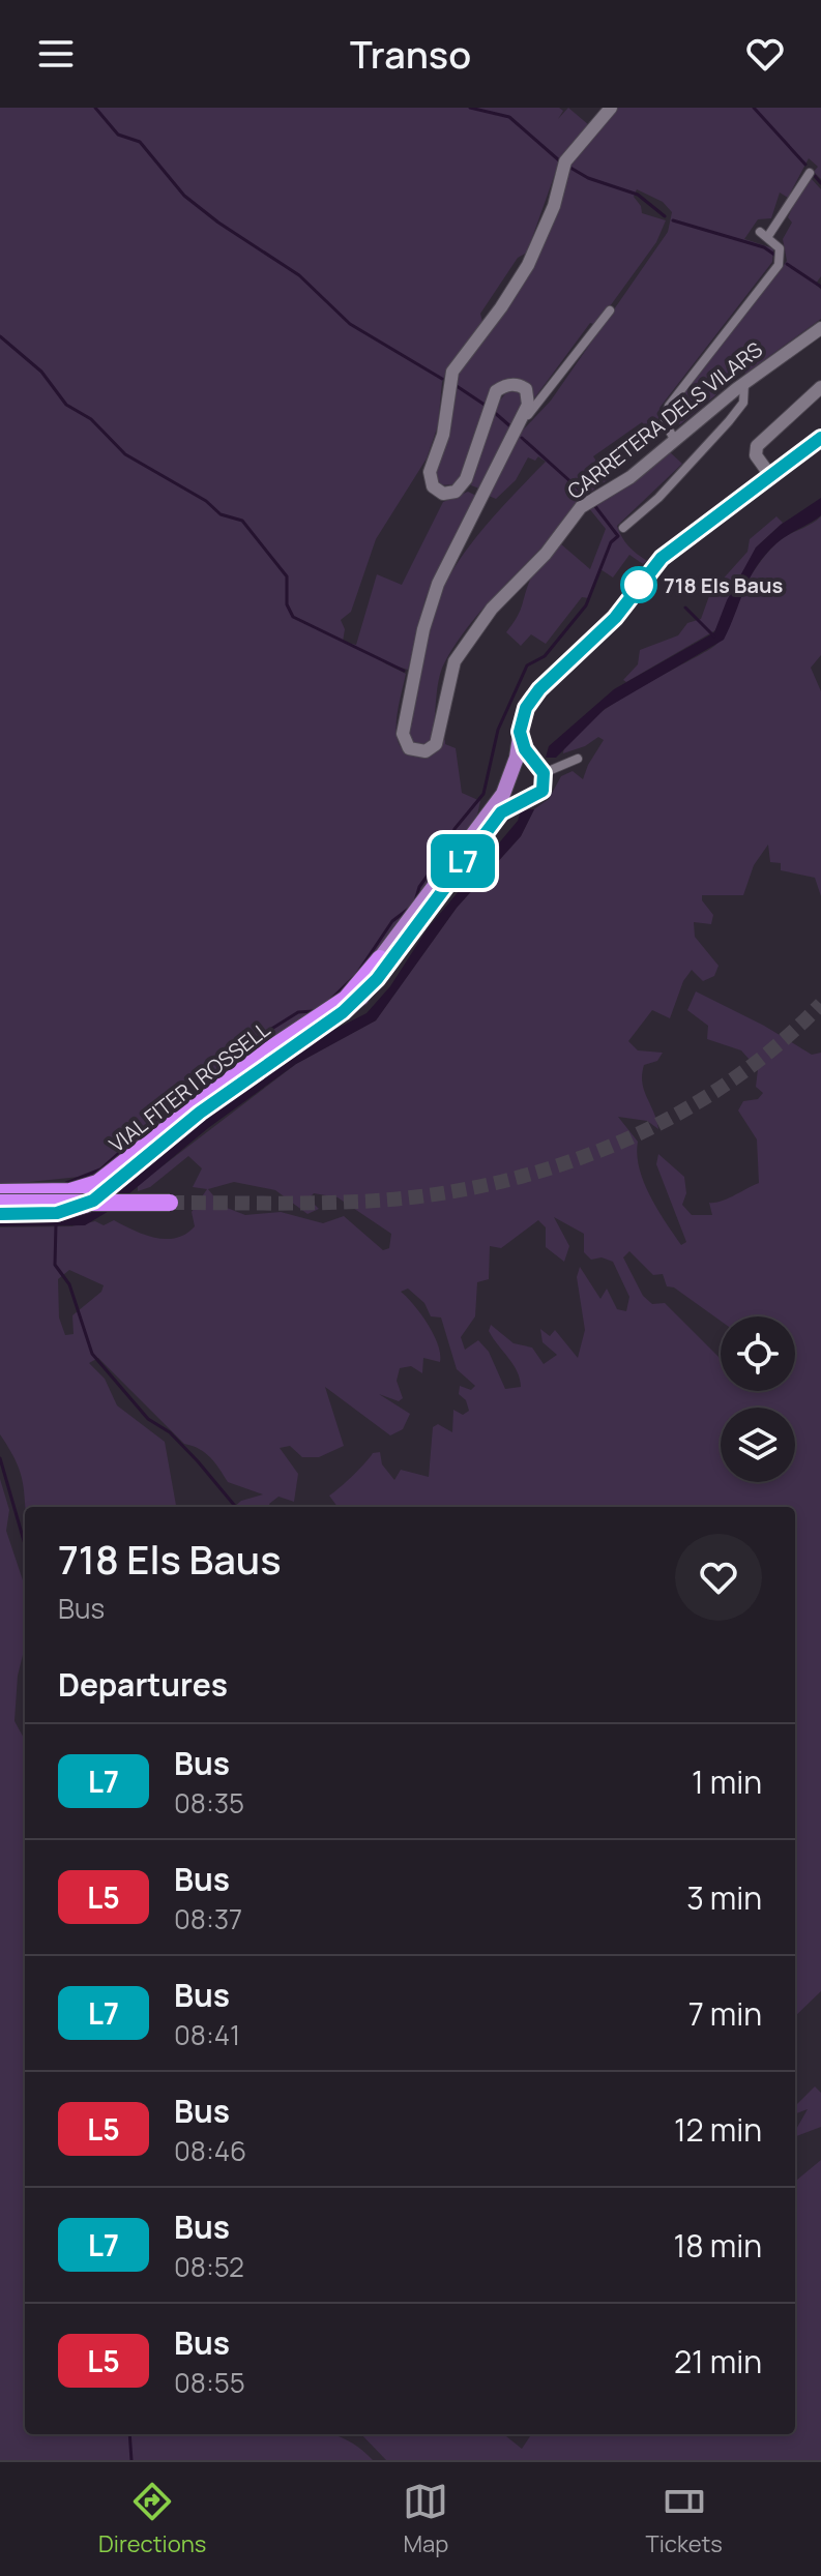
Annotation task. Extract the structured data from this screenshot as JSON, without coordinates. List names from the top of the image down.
{
  "streets": {
    "highway": ["VIAL FITER I ROSSELL"],
    "street": ["CARRETERA DELS VILARS"]
  },
  "places": ["718 Els Baus"],
  "lines": ["bus line L7"],
  "page": {
    "header": "Transo",
    "on_map": "L7",
    "heading": [
      ["718 Els Baus", "Bus"],
      "Departures"
    ],
    "list": [
      {
        "mark": "L7",
        "name": "Bus",
        "note": "08:35",
        "value": "1 min"
      },
      {
        "mark": "L5",
        "name": "Bus",
        "note": "08:37",
        "value": "3 min"
      },
      {
        "mark": "L7",
        "name": "Bus",
        "note": "08:41",
        "value": "7 min"
      },
      {
        "mark": "L5",
        "name": "Bus",
        "note": "08:46",
        "value": "12 min"
      },
      {
        "mark": "L7",
        "name": "Bus",
        "note": "08:52",
        "value": "18 min"
      },
      {
        "mark": "L5",
        "name": "Bus",
        "note": "08:55",
        "value": "21 min"
      }
    ],
    "tabs": ["Directions", "Map", "Tickets"]
  }
}
